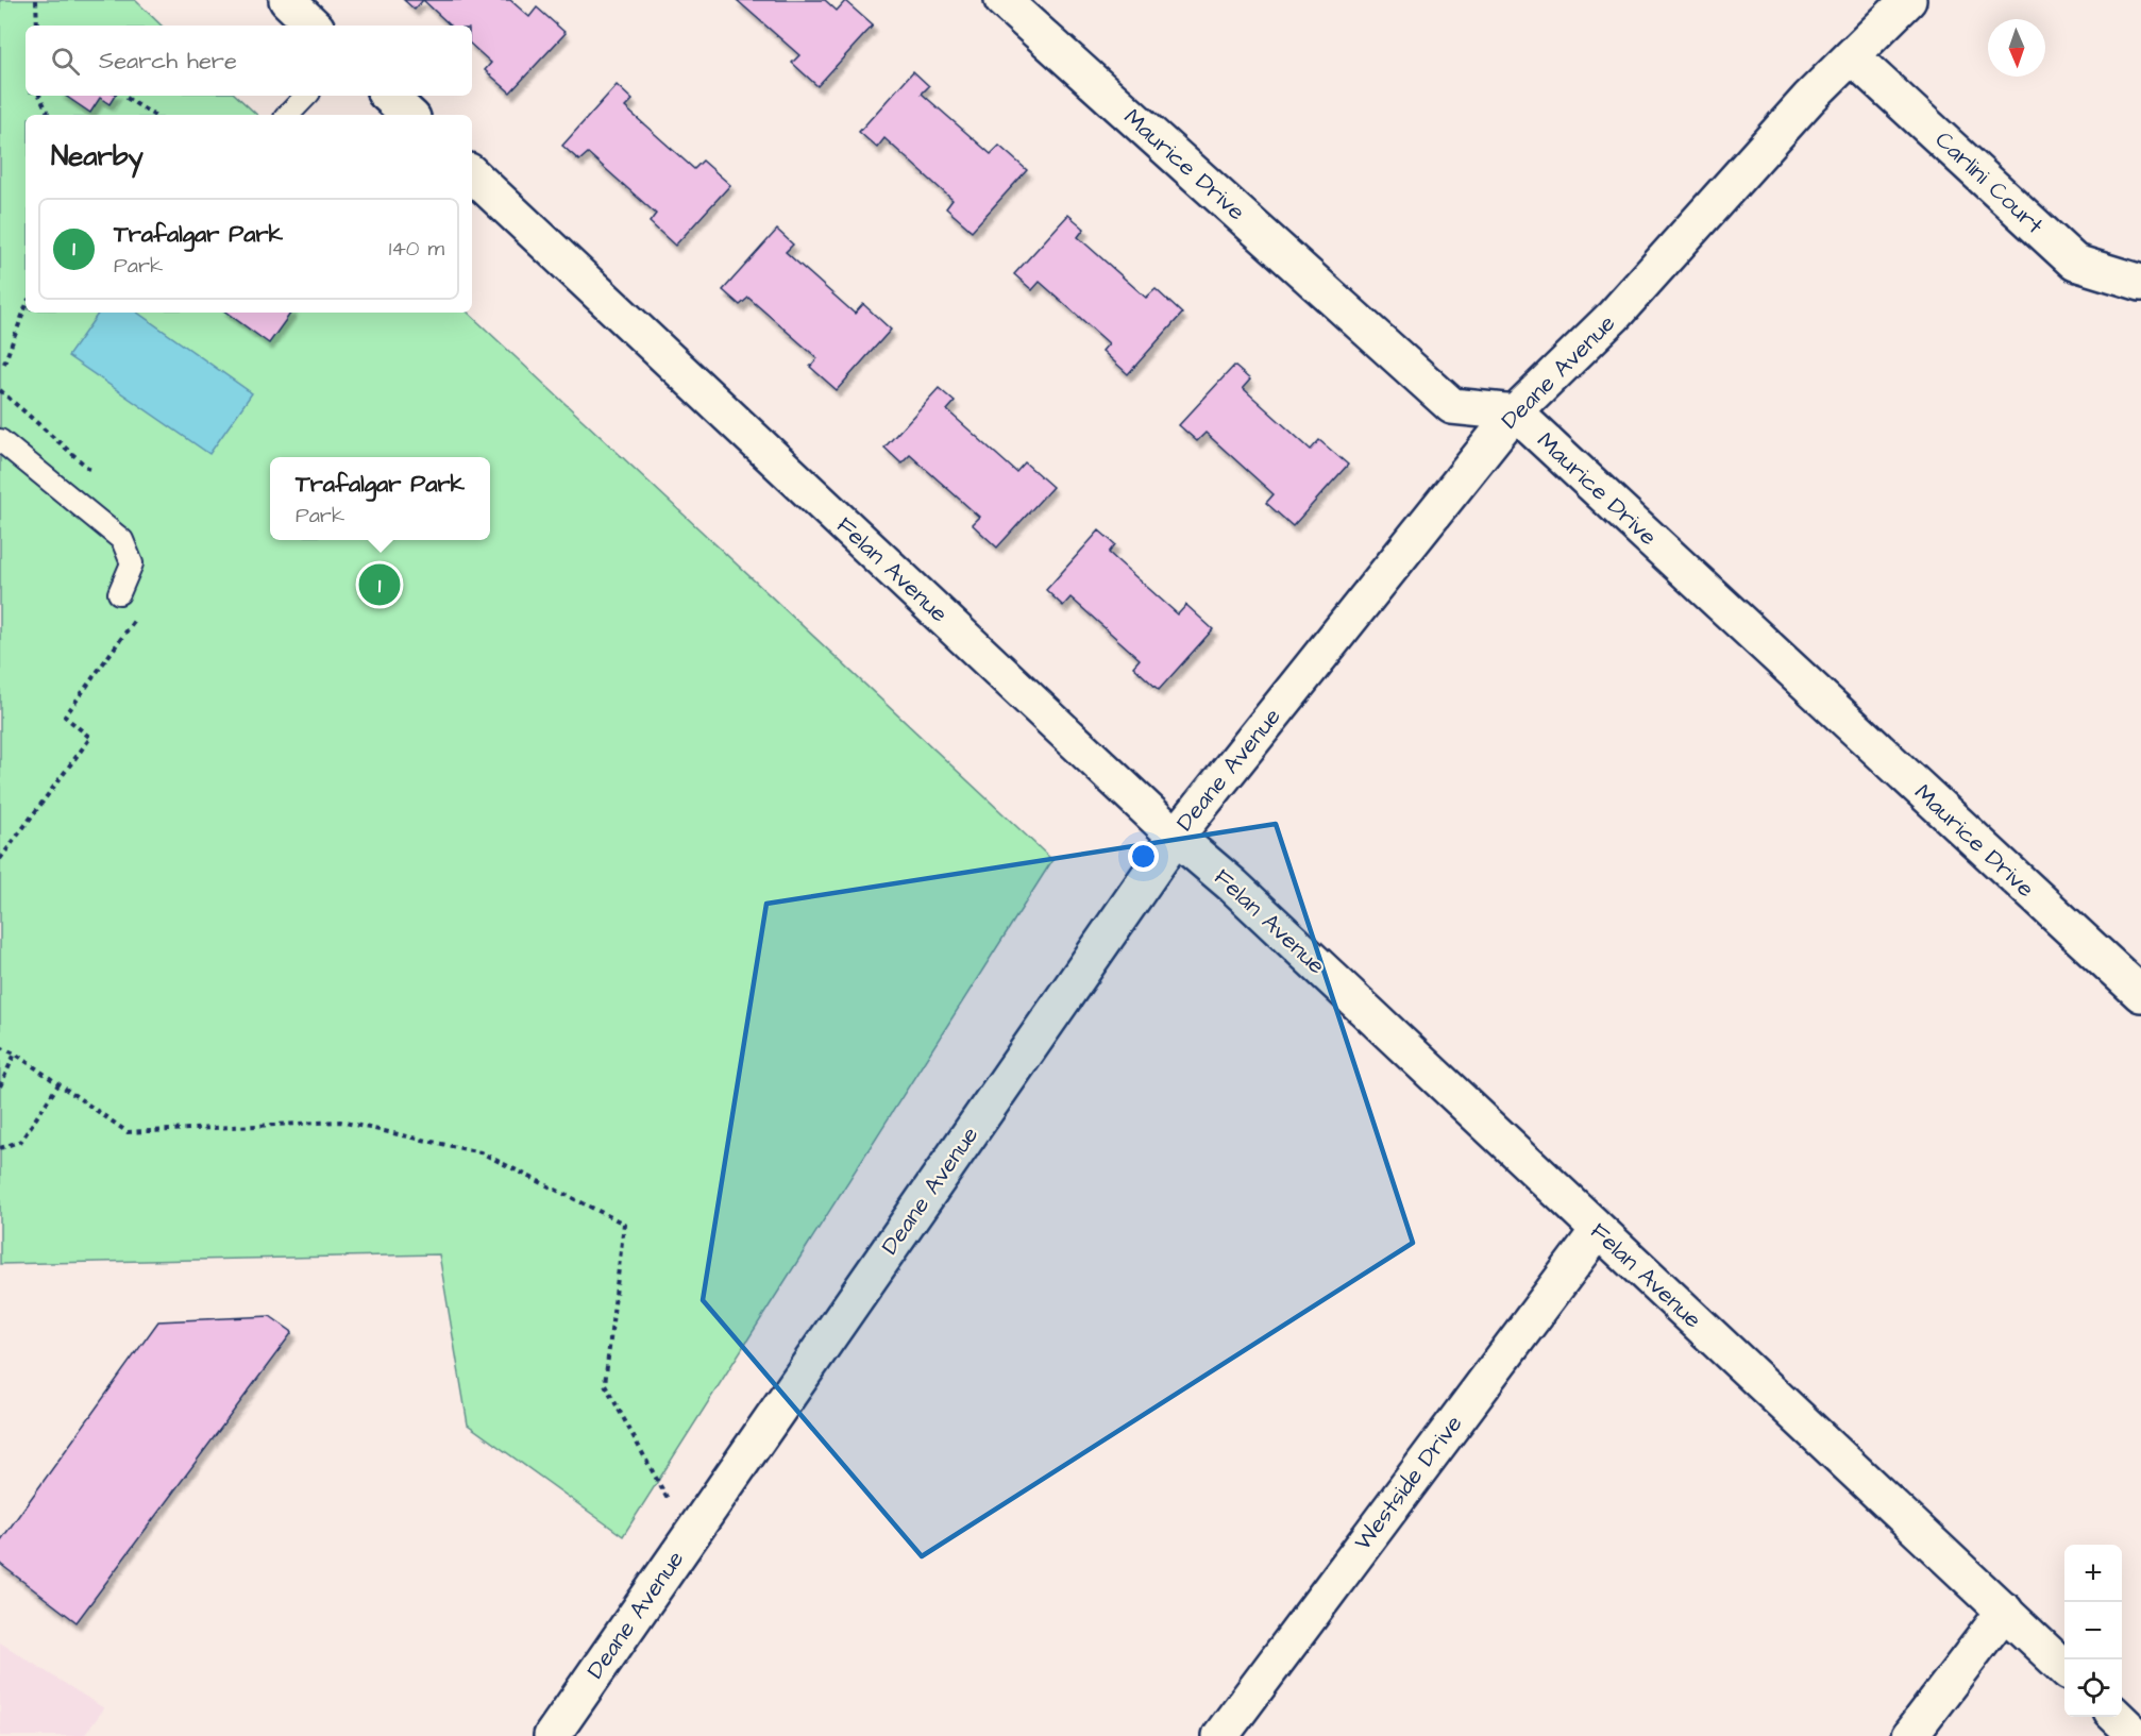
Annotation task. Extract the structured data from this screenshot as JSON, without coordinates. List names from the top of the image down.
{
  "streets": {
    "street": [
      "Maurice Drive",
      "Carlini Court",
      "Deane Avenue",
      "Felan Avenue",
      "Westside Drive"
    ]
  },
  "crossings": [
    ["Maurice Drive", "Deane Avenue"],
    ["Carlini Court", "Deane Avenue"],
    ["Deane Avenue", "Felan Avenue"],
    ["Felan Avenue", "Westside Drive"]
  ],
  "north": "bottom",
  "page": {
    "search": "Search here",
    "heading": "Nearby",
    "list": [
      {
        "mark": "1",
        "name": "Trafalgar Park",
        "note": "Park",
        "value": "140 m"
      }
    ],
    "popup": ["Trafalgar Park", "Park"],
    "pins": "1",
    "map_buttons": ["+", "−"]
  }
}
